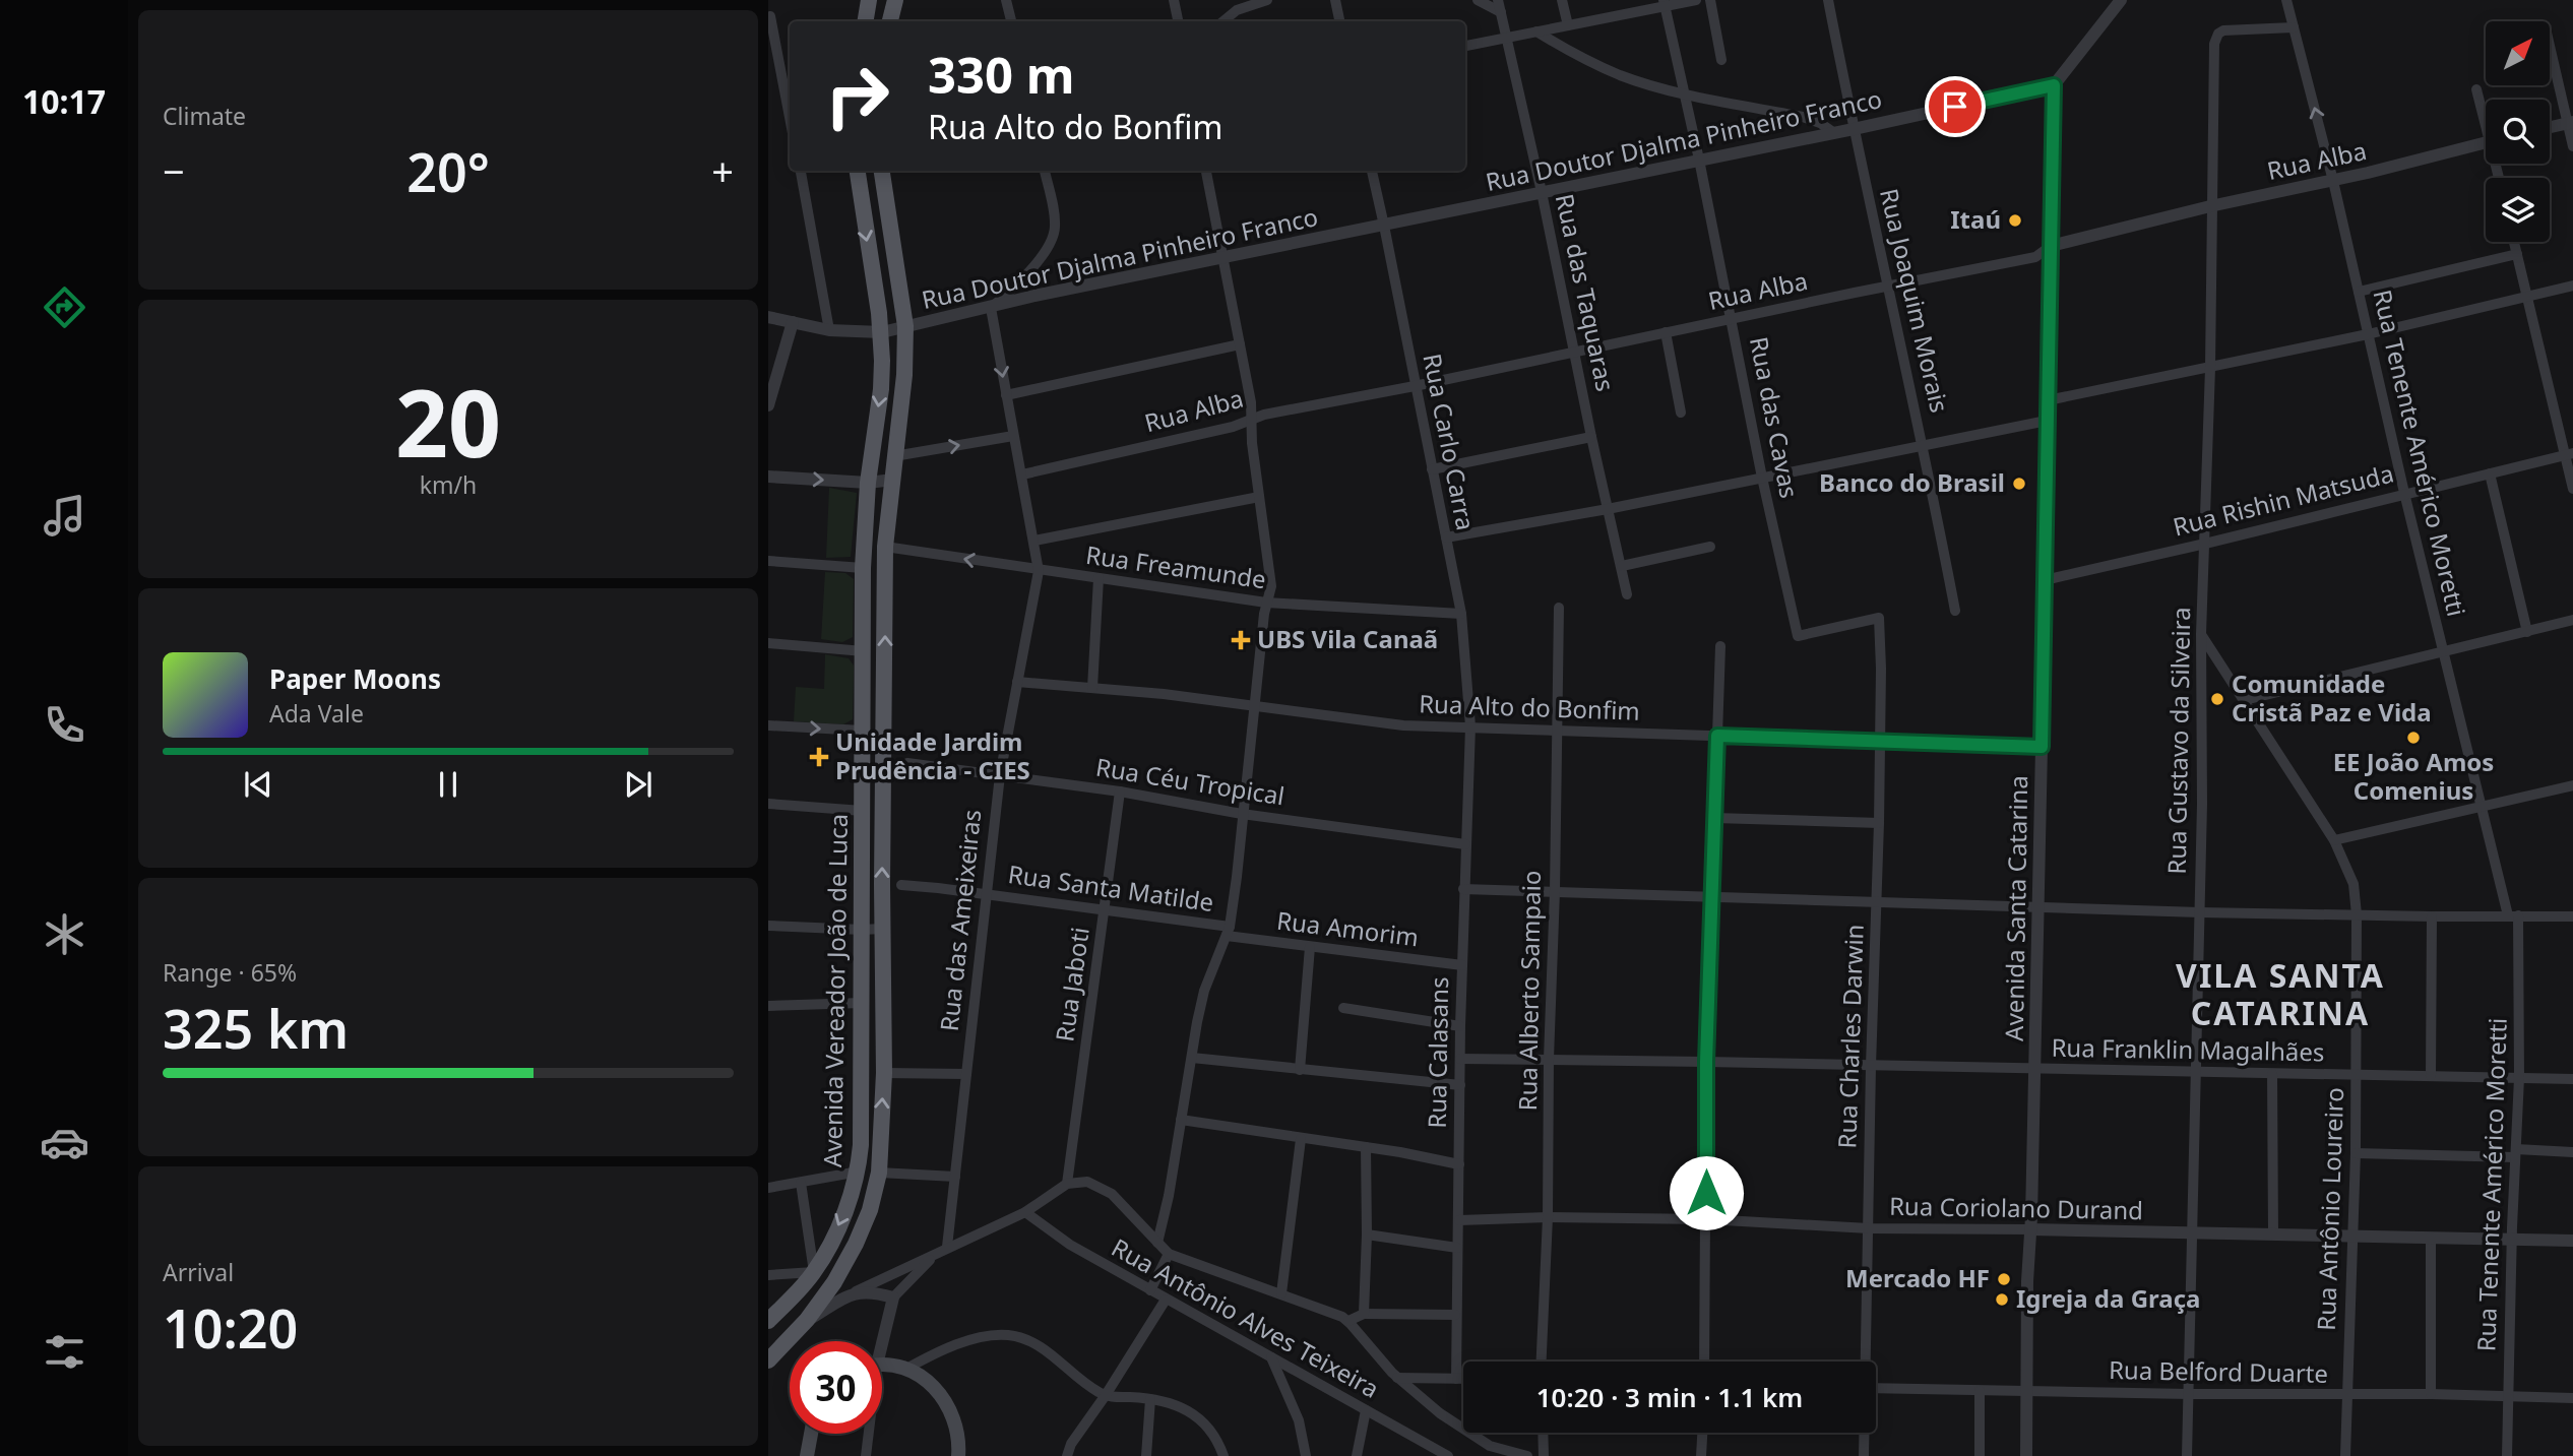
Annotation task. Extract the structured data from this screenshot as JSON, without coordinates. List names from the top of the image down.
{
  "streets": {
    "main road": ["Avenida Vereador João de Luca"],
    "street": [
      "Rua Doutor Djalma Pinheiro Franco",
      "Rua Alba",
      "Rua das Taquaras",
      "Rua Joaquim Morais",
      "Rua das Cavas",
      "Rua Carlo Carra",
      "Rua Tenente Américo Moretti",
      "Rua Rishin Matsuda",
      "Rua Freamunde",
      "Rua Alto do Bonfim",
      "Rua Gustavo da Silveira",
      "Rua Céu Tropical",
      "Rua Santa Matilde",
      "Avenida Santa Catarina",
      "Rua das Ameixeiras",
      "Rua Amorim",
      "Rua Jaboti",
      "Rua Alberto Sampaio",
      "Rua Charles Darwin",
      "Rua Franklin Magalhães",
      "Rua Calasans",
      "Rua Coriolano Durand",
      "Rua Antônio Loureiro",
      "Rua Antônio Alves Teixeira",
      "Rua Belford Duarte"
    ]
  },
  "crossings": [
    ["Rua Doutor Djalma Pinheiro Franco", "Rua das Taquaras"],
    ["Rua Doutor Djalma Pinheiro Franco", "Rua Joaquim Morais"],
    ["Rua Doutor Djalma Pinheiro Franco", "Rua das Cavas"],
    ["Rua Doutor Djalma Pinheiro Franco", "Rua Carlo Carra"],
    ["Rua Doutor Djalma Pinheiro Franco", "Avenida Santa Catarina"],
    ["Rua Doutor Djalma Pinheiro Franco", "Rua das Ameixeiras"],
    ["Rua Doutor Djalma Pinheiro Franco", "Avenida Vereador João de Luca"],
    ["Rua Alba", "Rua das Taquaras"],
    ["Rua Alba", "Rua Joaquim Morais"],
    ["Rua Alba", "Rua das Cavas"],
    ["Rua Alba", "Rua Carlo Carra"],
    ["Rua Alba", "Rua Tenente Américo Moretti"],
    ["Rua Alba", "Rua Gustavo da Silveira"],
    ["Rua Alba", "Avenida Santa Catarina"],
    ["Rua Alba", "Rua das Ameixeiras"],
    ["Rua das Cavas", "Rua Charles Darwin"],
    ["Rua Carlo Carra", "Rua Freamunde"],
    ["Rua Carlo Carra", "Rua Alto do Bonfim"],
    ["Rua Carlo Carra", "Rua Calasans"],
    ["Rua Tenente Américo Moretti", "Rua Rishin Matsuda"],
    ["Rua Tenente Américo Moretti", "Rua Gustavo da Silveira"],
    ["Rua Tenente Américo Moretti", "Rua Franklin Magalhães"],
    ["Rua Tenente Américo Moretti", "Rua Coriolano Durand"],
    ["Rua Tenente Américo Moretti", "Rua Belford Duarte"],
    ["Rua Rishin Matsuda", "Rua Gustavo da Silveira"],
    ["Rua Rishin Matsuda", "Avenida Santa Catarina"],
    ["Rua Freamunde", "Rua das Ameixeiras"],
    ["Rua Freamunde", "Avenida Vereador João de Luca"],
    ["Rua Alto do Bonfim", "Avenida Santa Catarina"],
    ["Rua Alto do Bonfim", "Rua das Ameixeiras"],
    ["Rua Alto do Bonfim", "Rua Alberto Sampaio"],
    ["Rua Alto do Bonfim", "Rua Charles Darwin"],
    ["Rua Alto do Bonfim", "Rua Calasans"],
    ["Rua Gustavo da Silveira", "Rua Franklin Magalhães"],
    ["Rua Gustavo da Silveira", "Rua Coriolano Durand"],
    ["Rua Gustavo da Silveira", "Rua Antônio Loureiro"],
    ["Rua Gustavo da Silveira", "Rua Belford Duarte"],
    ["Rua Céu Tropical", "Rua das Ameixeiras"],
    ["Rua Céu Tropical", "Rua Jaboti"],
    ["Rua Céu Tropical", "Rua Calasans"],
    ["Rua Santa Matilde", "Rua das Ameixeiras"],
    ["Rua Santa Matilde", "Rua Amorim"],
    ["Rua Santa Matilde", "Rua Jaboti"],
    ["Avenida Santa Catarina", "Rua Franklin Magalhães"],
    ["Avenida Santa Catarina", "Rua Coriolano Durand"],
    ["Avenida Santa Catarina", "Rua Belford Duarte"],
    ["Rua Amorim", "Rua Calasans"],
    ["Rua Alberto Sampaio", "Rua Franklin Magalhães"],
    ["Rua Alberto Sampaio", "Rua Coriolano Durand"],
    ["Rua Charles Darwin", "Rua Franklin Magalhães"],
    ["Rua Charles Darwin", "Rua Coriolano Durand"],
    ["Rua Franklin Magalhães", "Rua Calasans"],
    ["Rua Franklin Magalhães", "Rua Antônio Loureiro"],
    ["Rua Calasans", "Rua Coriolano Durand"],
    ["Rua Coriolano Durand", "Rua Antônio Loureiro"],
    ["Rua Antônio Loureiro", "Rua Belford Duarte"]
  ],
  "districts": ["VILA SANTA CATARINA"],
  "places": {
    "other": [
      "Itaú",
      "Banco do Brasil",
      "Comunidade Cristã Paz e Vida",
      "EE João Amos Comenius",
      "Mercado HF",
      "Igreja da Graça"
    ],
    "health": ["UBS Vila Canaã", "Unidade Jardim Prudência - CIES"]
  },
  "north": "top right",
  "page": {
    "tabs": "10:17",
    "tile": [
      "Climate",
      ["20", "km/h"],
      ["Range · 65%", "325 km"],
      ["Arrival", "10:20"]
    ],
    "turn": ["330 m", "Rua Alto do Bonfim"],
    "heat": ["−", "20°", "+"],
    "song": ["Paper Moons", "Ada Vale"],
    "limit": "30",
    "trip": "10:20 · 3 min · 1.1 km"
  }
}
